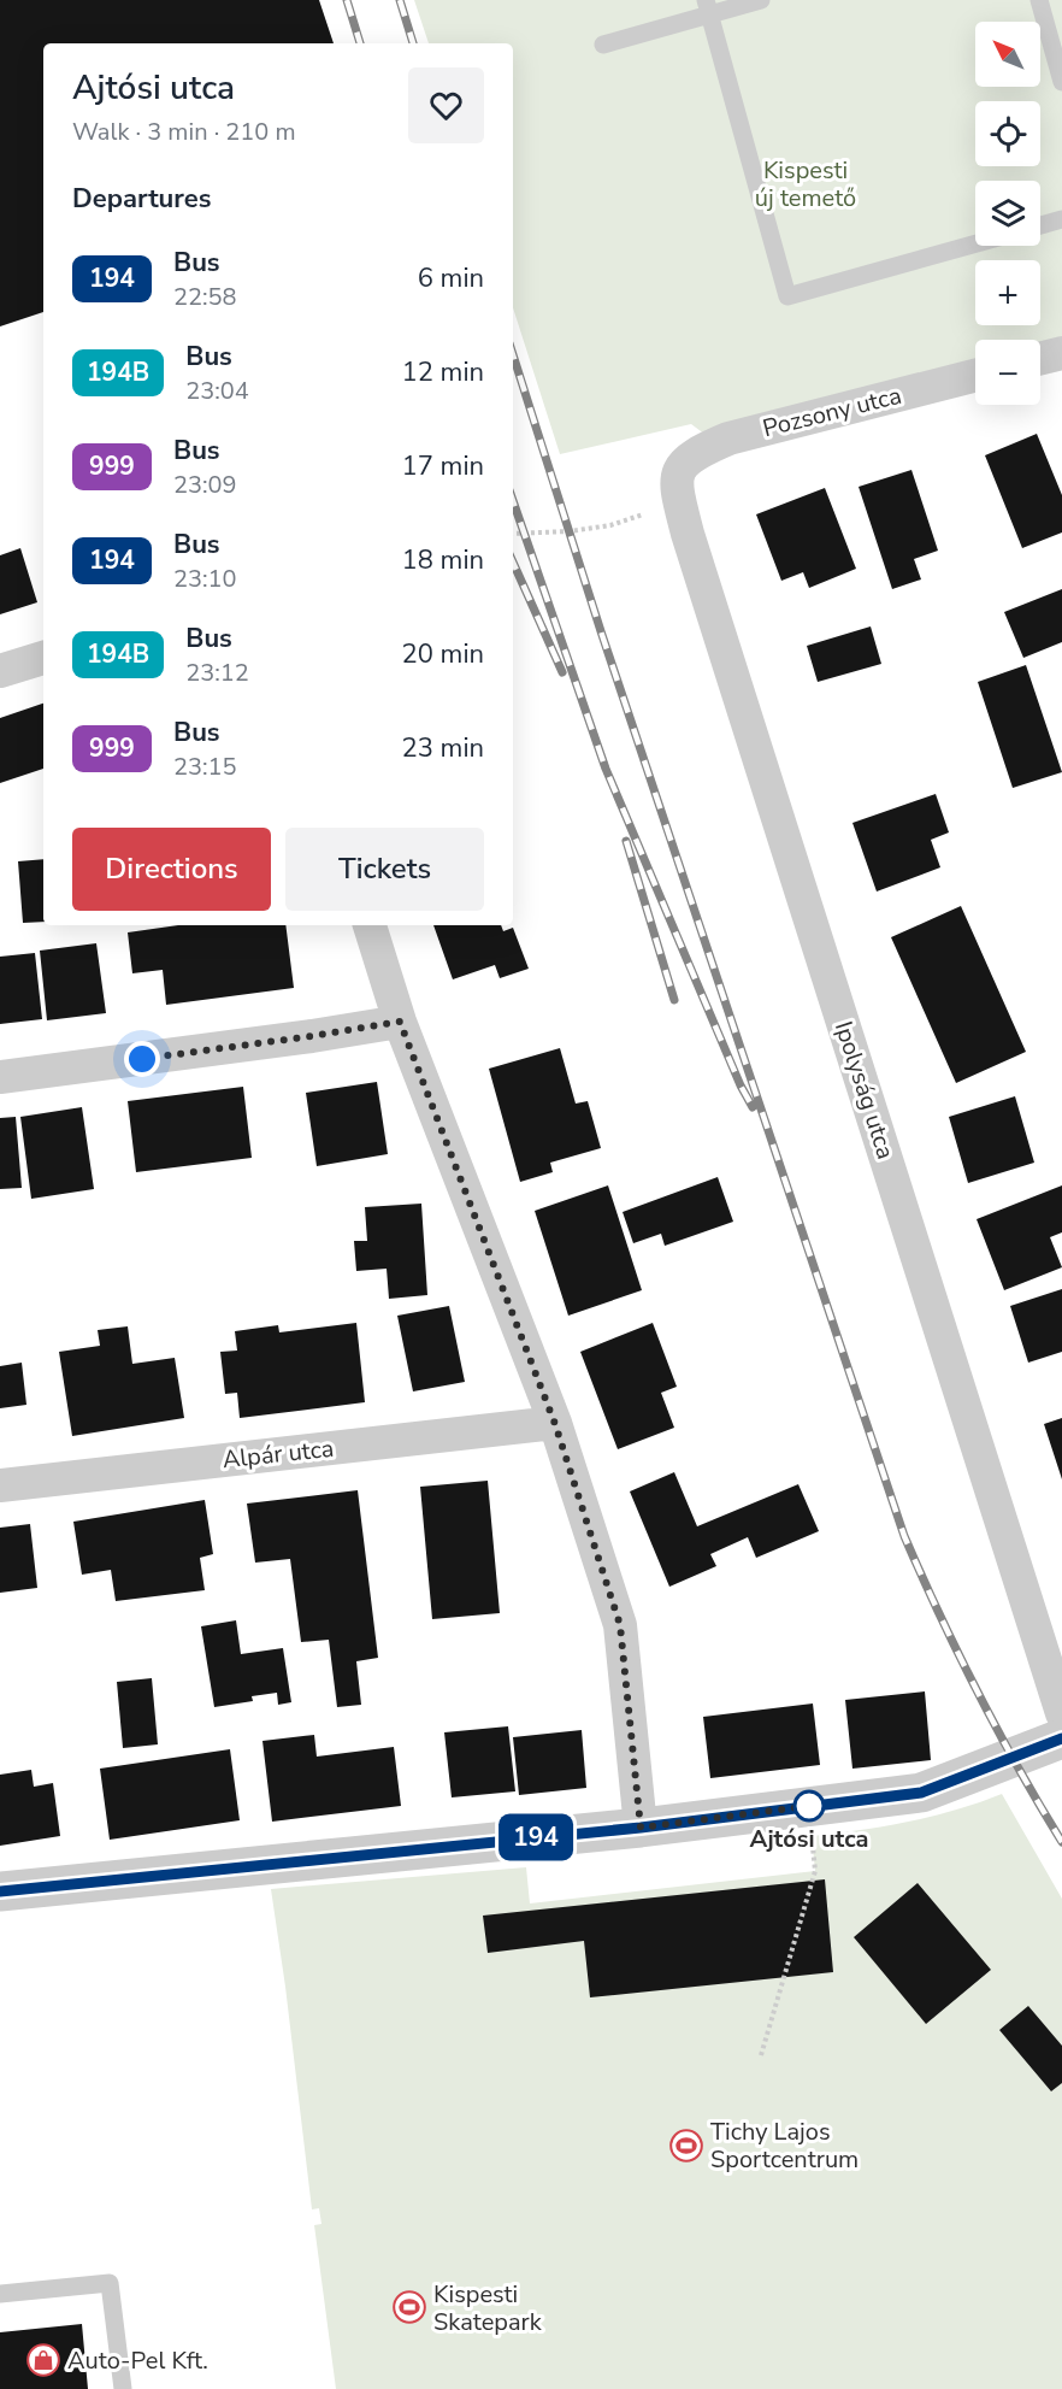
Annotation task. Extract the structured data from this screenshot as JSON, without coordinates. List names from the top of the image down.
{
  "streets": {
    "street": ["Pozsony utca", "Ipolyság utca", "Alpár utca"]
  },
  "crossings": [
    ["Pozsony utca", "Ipolyság utca"]
  ],
  "parks": ["Kispesti új temető"],
  "places": {
    "other": ["Ajtósi utca"],
    "sports": ["Tichy Lajos Sportcentrum", "Kispesti Skatepark"],
    "shop": ["Auto-Pel Kft."]
  },
  "lines": ["bus line 194"],
  "north": "top left",
  "page": {
    "on_map": "194",
    "map_buttons": ["+", "−"],
    "heading": [
      ["Ajtósi utca", "Walk · 3 min · 210 m"],
      "Departures"
    ],
    "list": [
      {
        "mark": "194",
        "name": "Bus",
        "note": "22:58",
        "value": "6 min"
      },
      {
        "mark": "194B",
        "name": "Bus",
        "note": "23:04",
        "value": "12 min"
      },
      {
        "mark": "999",
        "name": "Bus",
        "note": "23:09",
        "value": "17 min"
      },
      {
        "mark": "194",
        "name": "Bus",
        "note": "23:10",
        "value": "18 min"
      },
      {
        "mark": "194B",
        "name": "Bus",
        "note": "23:12",
        "value": "20 min"
      },
      {
        "mark": "999",
        "name": "Bus",
        "note": "23:15",
        "value": "23 min"
      }
    ],
    "buttons": ["Directions", "Tickets"]
  }
}
